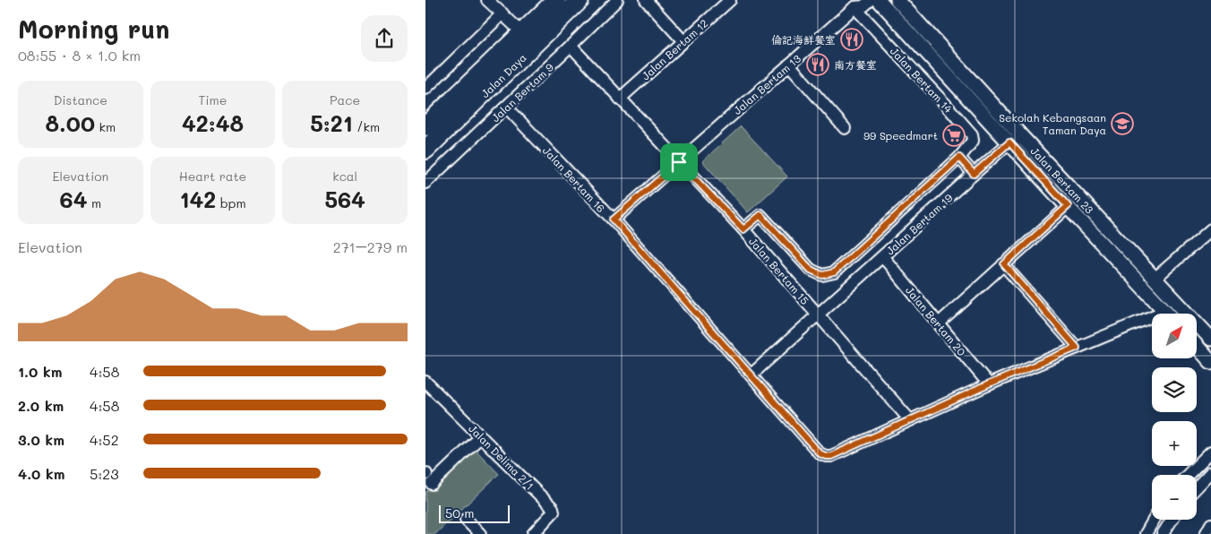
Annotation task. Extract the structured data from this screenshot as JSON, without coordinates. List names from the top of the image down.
{
  "streets": {
    "main road": ["Jalan Daya"],
    "street": [
      "Jalan Bertam 12",
      "Jalan Bertam 14",
      "Jalan Bertam 13",
      "Jalan Bertam 9",
      "Jalan Bertam 16",
      "Jalan Bertam 23",
      "Jalan Bertam 19",
      "Jalan Bertam 15",
      "Jalan Bertam 20",
      "Jalan Delima 2/1"
    ]
  },
  "crossings": [
    ["Jalan Bertam 12", "Jalan Bertam 15"],
    ["Jalan Bertam 14", "Jalan Bertam 13"],
    ["Jalan Bertam 14", "Jalan Bertam 15"],
    ["Jalan Bertam 13", "Jalan Bertam 16"],
    ["Jalan Bertam 13", "Jalan Bertam 15"],
    ["Jalan Bertam 9", "Jalan Bertam 16"],
    ["Jalan Bertam 9", "Jalan Bertam 15"],
    ["Jalan Bertam 16", "Jalan Bertam 23"],
    ["Jalan Bertam 16", "Jalan Bertam 19"],
    ["Jalan Bertam 16", "Jalan Bertam 15"],
    ["Jalan Bertam 16", "Jalan Bertam 20"],
    ["Jalan Bertam 23", "Jalan Bertam 19"],
    ["Jalan Bertam 19", "Jalan Bertam 15"],
    ["Jalan Bertam 19", "Jalan Bertam 20"]
  ],
  "places": {
    "restaurant": ["倫記海鮮餐室", "南方餐室"],
    "school or university": ["Sekolah Kebangsaan Taman Daya"],
    "supermarket": ["99 Speedmart"]
  },
  "scale_bar": "50 m",
  "north": "top right",
  "page": {
    "heading": ["Morning run", "08:55 · 8 × 1.0 km"],
    "stats": [
      ["Distance", "8.00 km"],
      ["Time", "42:48"],
      ["Pace", "5:21 /km"],
      ["Elevation", "64 m"],
      ["Heart rate", "142 bpm"],
      ["kcal", "564"]
    ],
    "chart": ["Elevation", "271–279 m"],
    "map_buttons": ["+", "−"],
    "list": [
      {
        "name": "1.0 km",
        "note": "4:58"
      },
      {
        "name": "2.0 km",
        "note": "4:58"
      },
      {
        "name": "3.0 km",
        "note": "4:52"
      },
      {
        "name": "4.0 km",
        "note": "5:23"
      }
    ],
    "scale": "50 m"
  }
}
